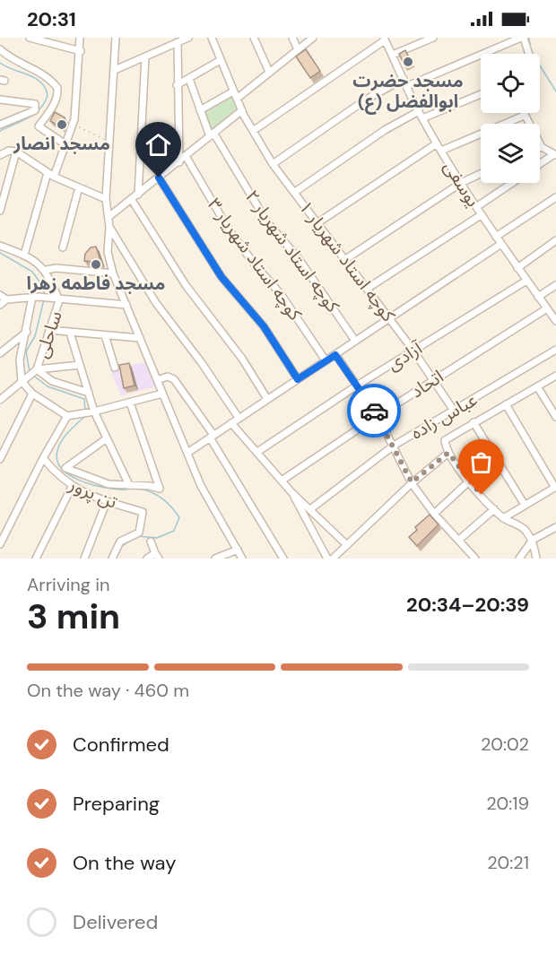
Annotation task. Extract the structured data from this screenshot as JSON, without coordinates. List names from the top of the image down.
{
  "streets": {
    "street": [
      "یوسفی",
      "کوچه استاد شهریار ۲",
      "کوچه استاد شهریار ۳",
      "کوچه استاد شهریار ۱",
      "ساحلی",
      "آزادی",
      "اتحاد",
      "عباس زاده",
      "تن پرور"
    ]
  },
  "crossings": [
    ["یوسفی", "آزادی"],
    ["یوسفی", "اتحاد"],
    ["کوچه استاد شهریار ۱", "آزادی"],
    ["کوچه استاد شهریار ۱", "اتحاد"],
    ["کوچه استاد شهریار ۱", "عباس زاده"]
  ],
  "places": ["مسجد حضرت ابوالفضل (ع)", "مسجد انصار", "مسجد فاطمه زهرا"],
  "page": {
    "status": "20:31",
    "heading": ["3 min", "Arriving in", "20:34–20:39"],
    "bar": "On the way · 460 m",
    "list": [
      ["Confirmed", "20:02"],
      ["Preparing", "20:19"],
      ["On the way", "20:21"],
      "Delivered"
    ]
  }
}
